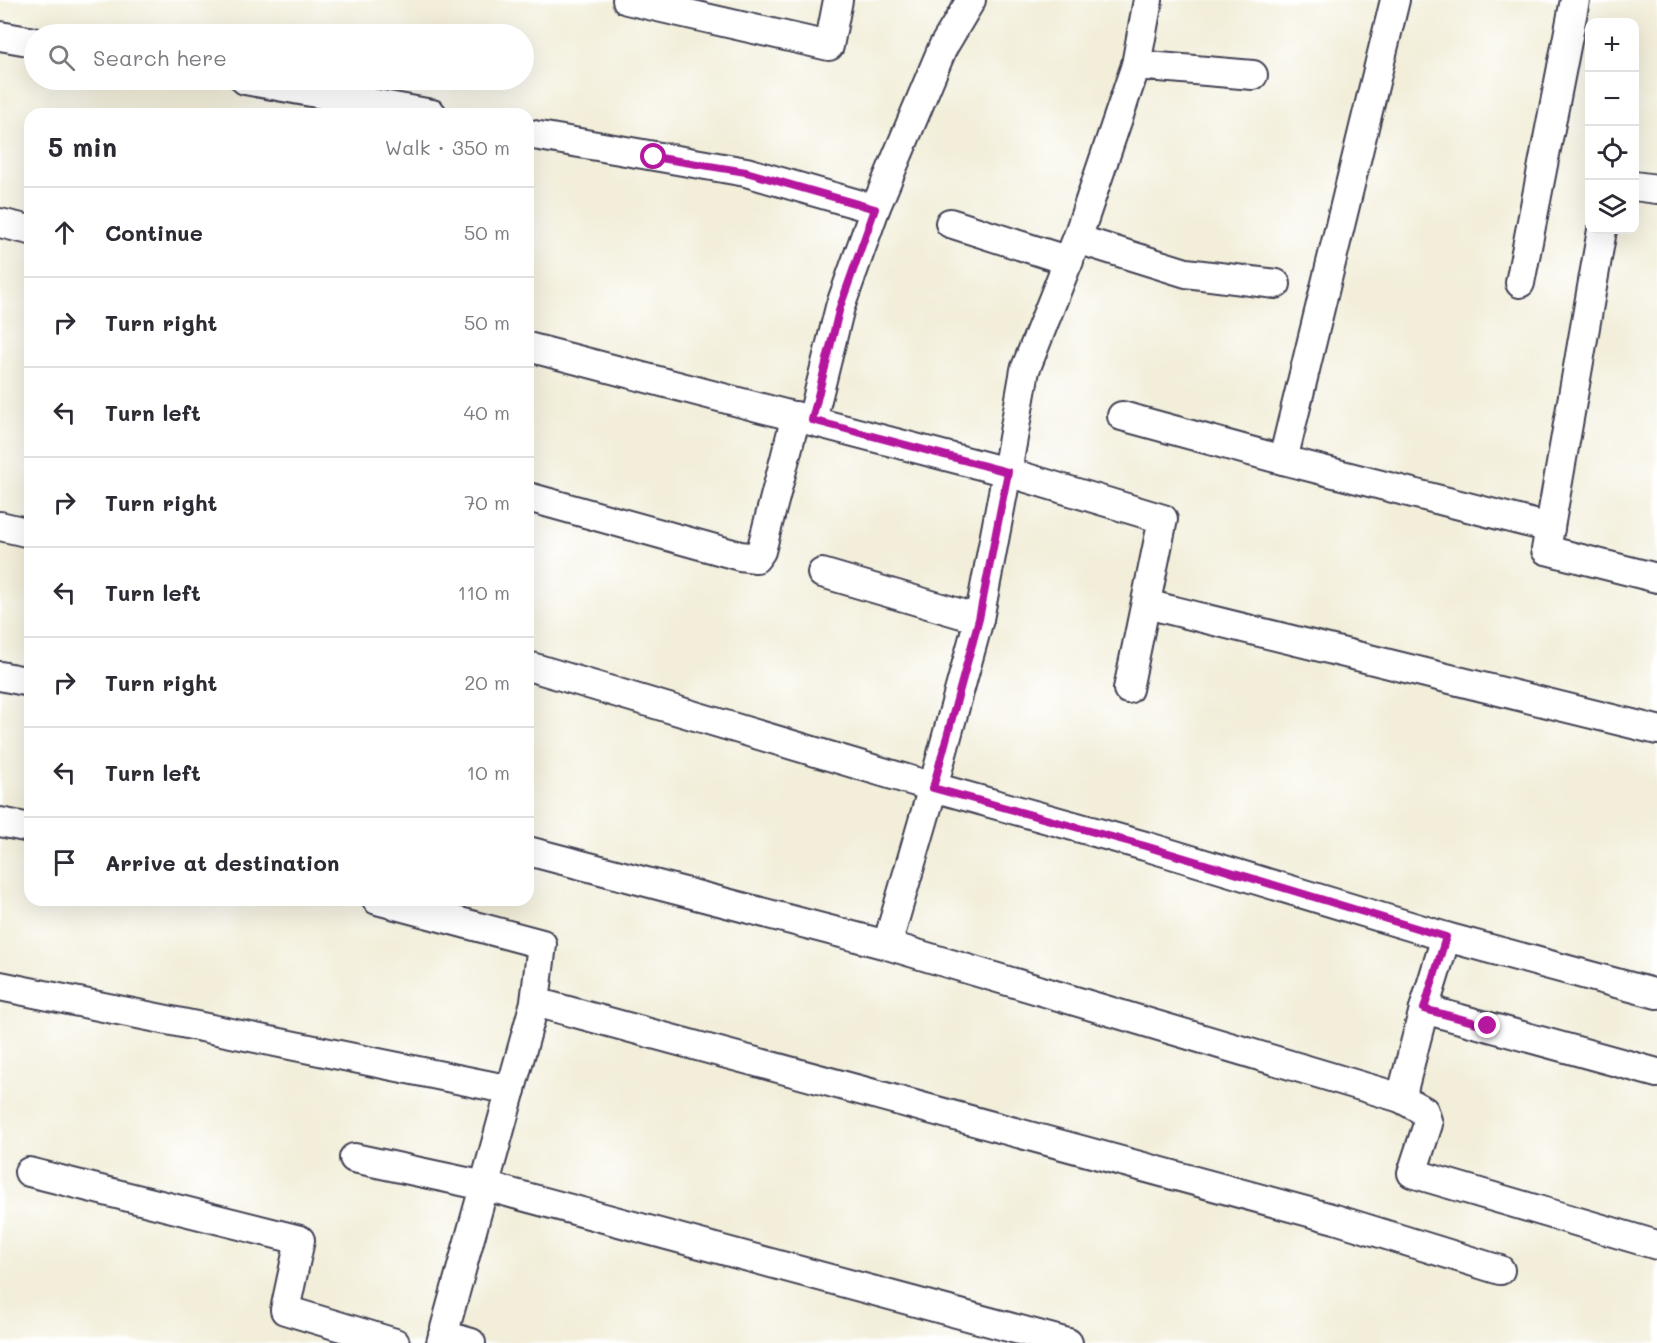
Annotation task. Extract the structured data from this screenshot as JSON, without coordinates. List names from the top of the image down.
{
  "page": {
    "map_buttons": ["+", "−"],
    "search": "Search here",
    "heading": ["5 min", "Walk · 350 m"],
    "list": [
      ["Continue", "50 m"],
      ["Turn right", "50 m"],
      ["Turn left", "40 m"],
      ["Turn right", "70 m"],
      ["Turn left", "110 m"],
      ["Turn right", "20 m"],
      ["Turn left", "10 m"],
      "Arrive at destination"
    ]
  }
}
